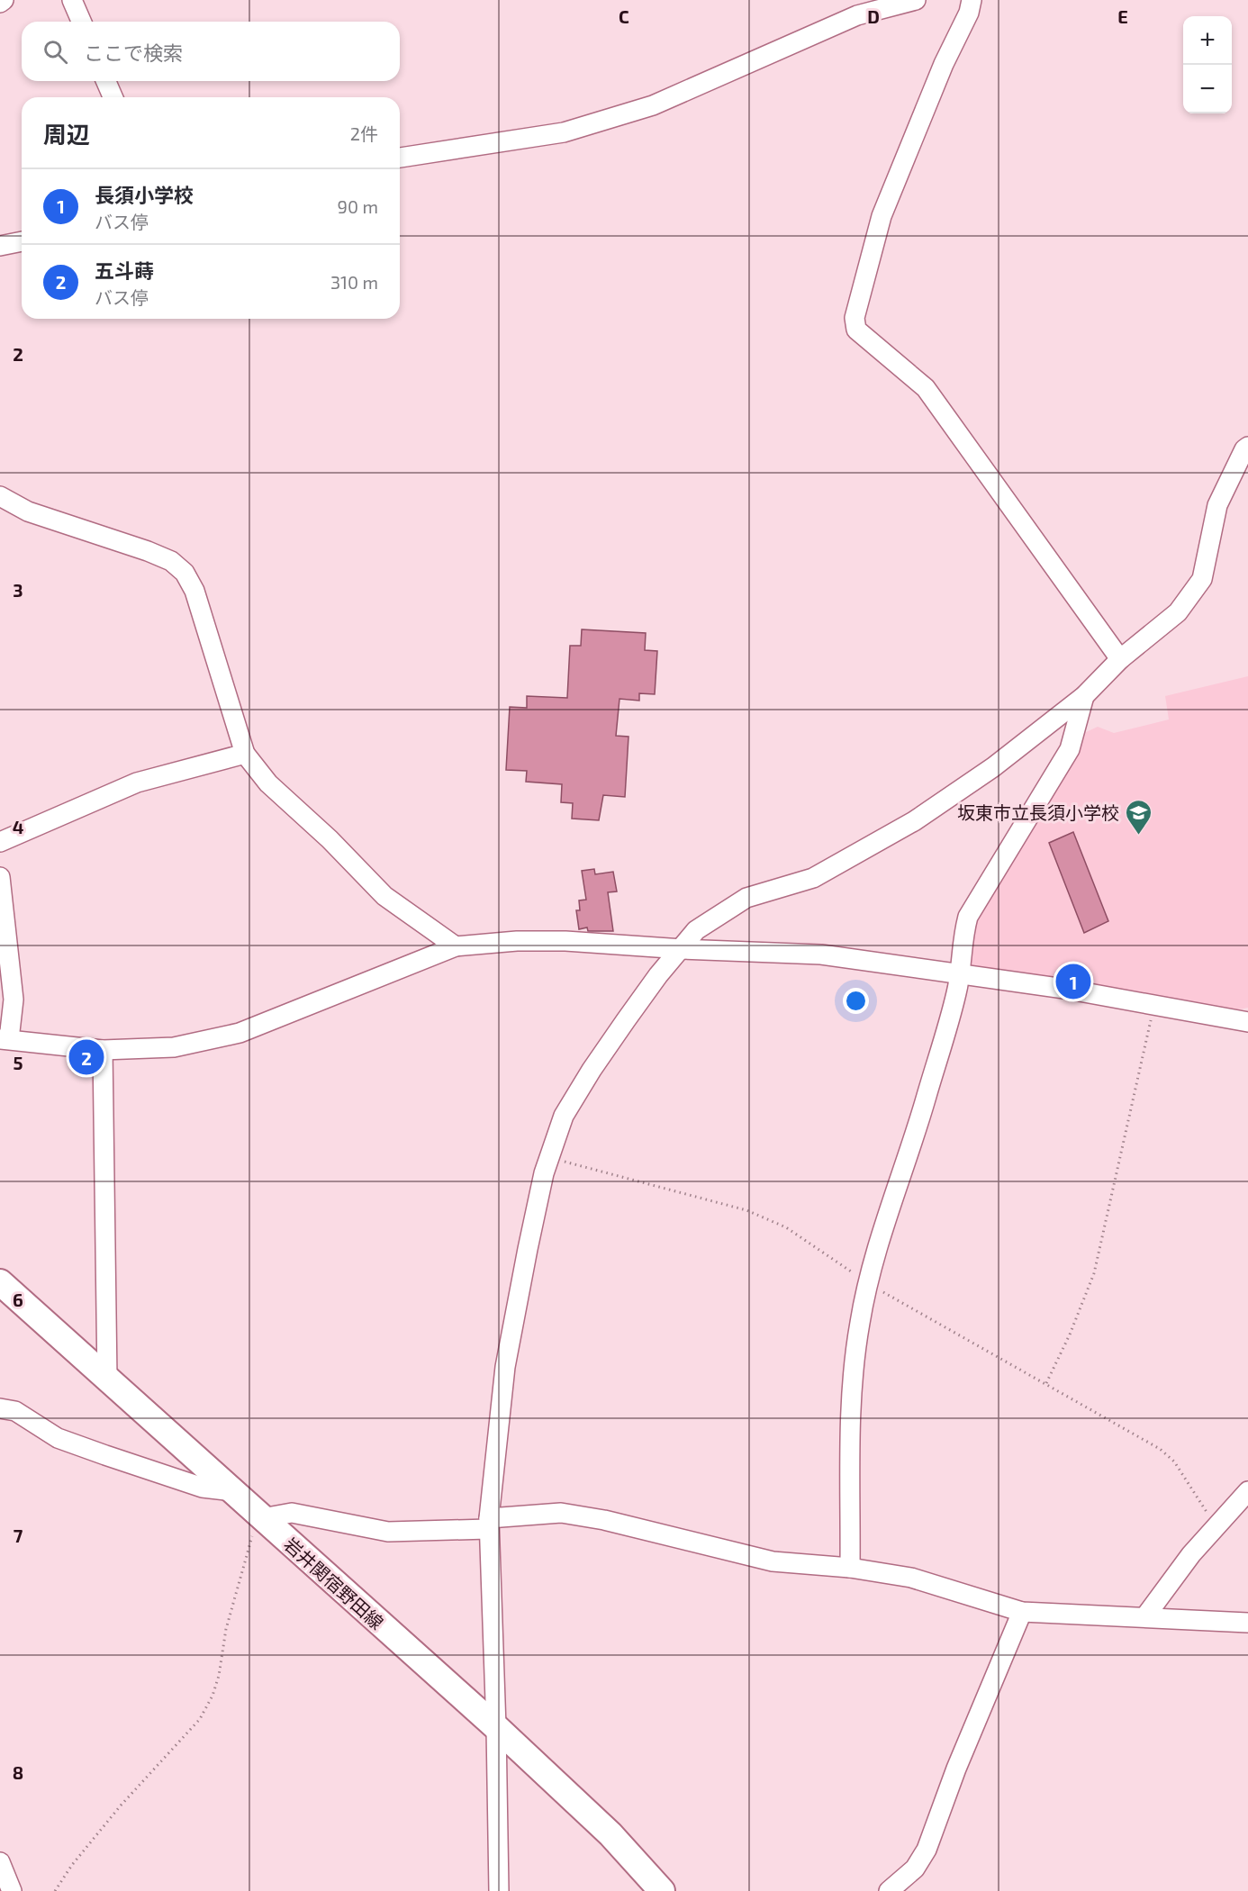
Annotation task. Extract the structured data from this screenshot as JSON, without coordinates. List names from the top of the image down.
{
  "streets": {
    "main road": ["岩井関宿野田線"]
  },
  "places": {
    "school or university": ["坂東市立長須小学校"]
  },
  "page": {
    "map_buttons": ["+", "−"],
    "search": "ここで検索",
    "heading": ["周辺", "2件"],
    "list": [
      {
        "mark": "1",
        "name": "長須小学校",
        "note": "バス停",
        "value": "90 m"
      },
      {
        "mark": "2",
        "name": "五斗蒔",
        "note": "バス停",
        "value": "310 m"
      }
    ],
    "pins": ["1", "2"]
  },
  "grid": {
    "columns": ["C", "D", "E"],
    "rows": [
      "2",
      "3",
      "4",
      "5",
      "6",
      "7",
      "8"
    ]
  }
}
